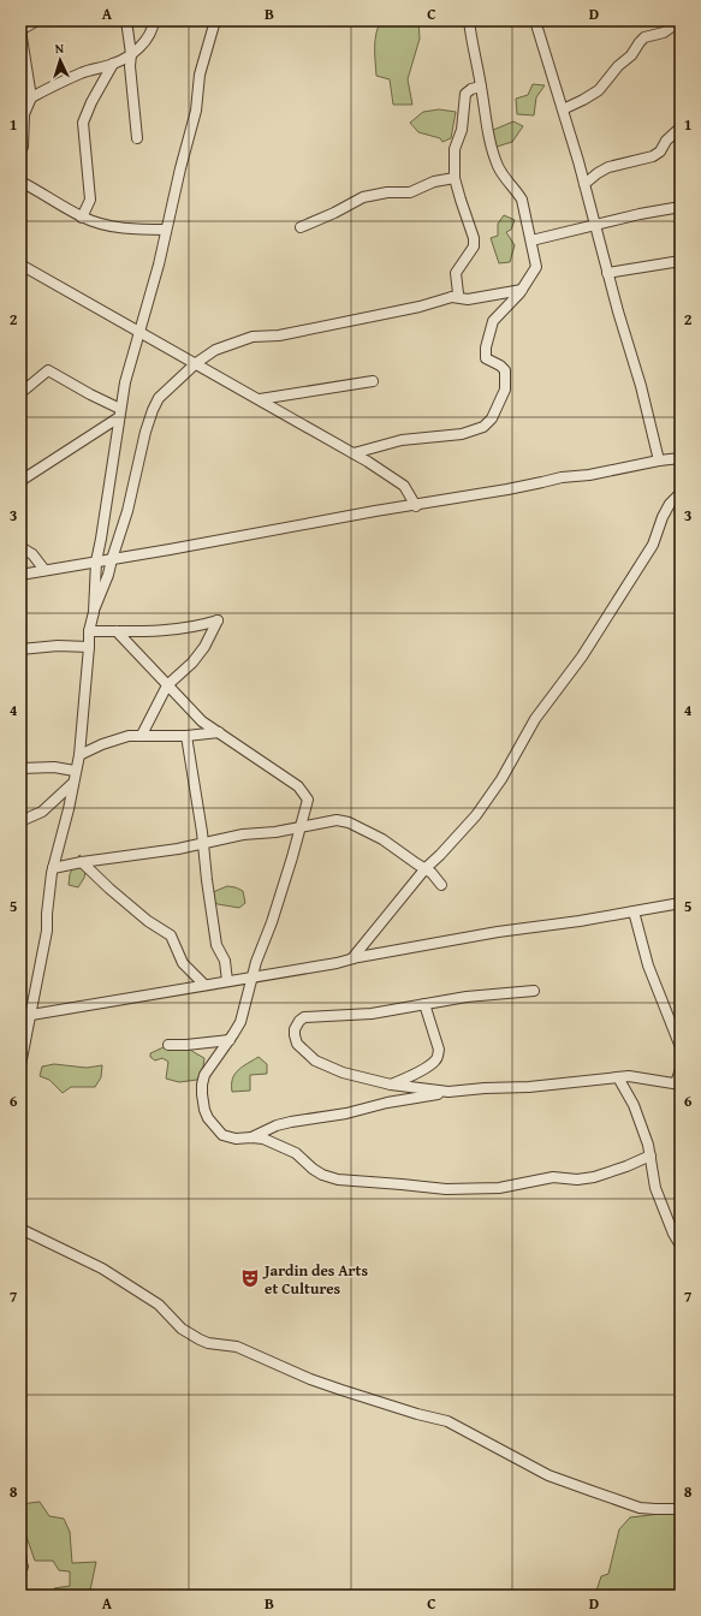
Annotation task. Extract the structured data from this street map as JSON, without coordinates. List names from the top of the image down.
{
  "places": {
    "theatre": ["Jardin des Arts et Cultures"]
  },
  "north": "top",
  "grid": {
    "columns": [
      "A",
      "B",
      "C",
      "D"
    ],
    "rows": [
      "1",
      "2",
      "3",
      "4",
      "5",
      "6",
      "7",
      "8"
    ]
  }
}
